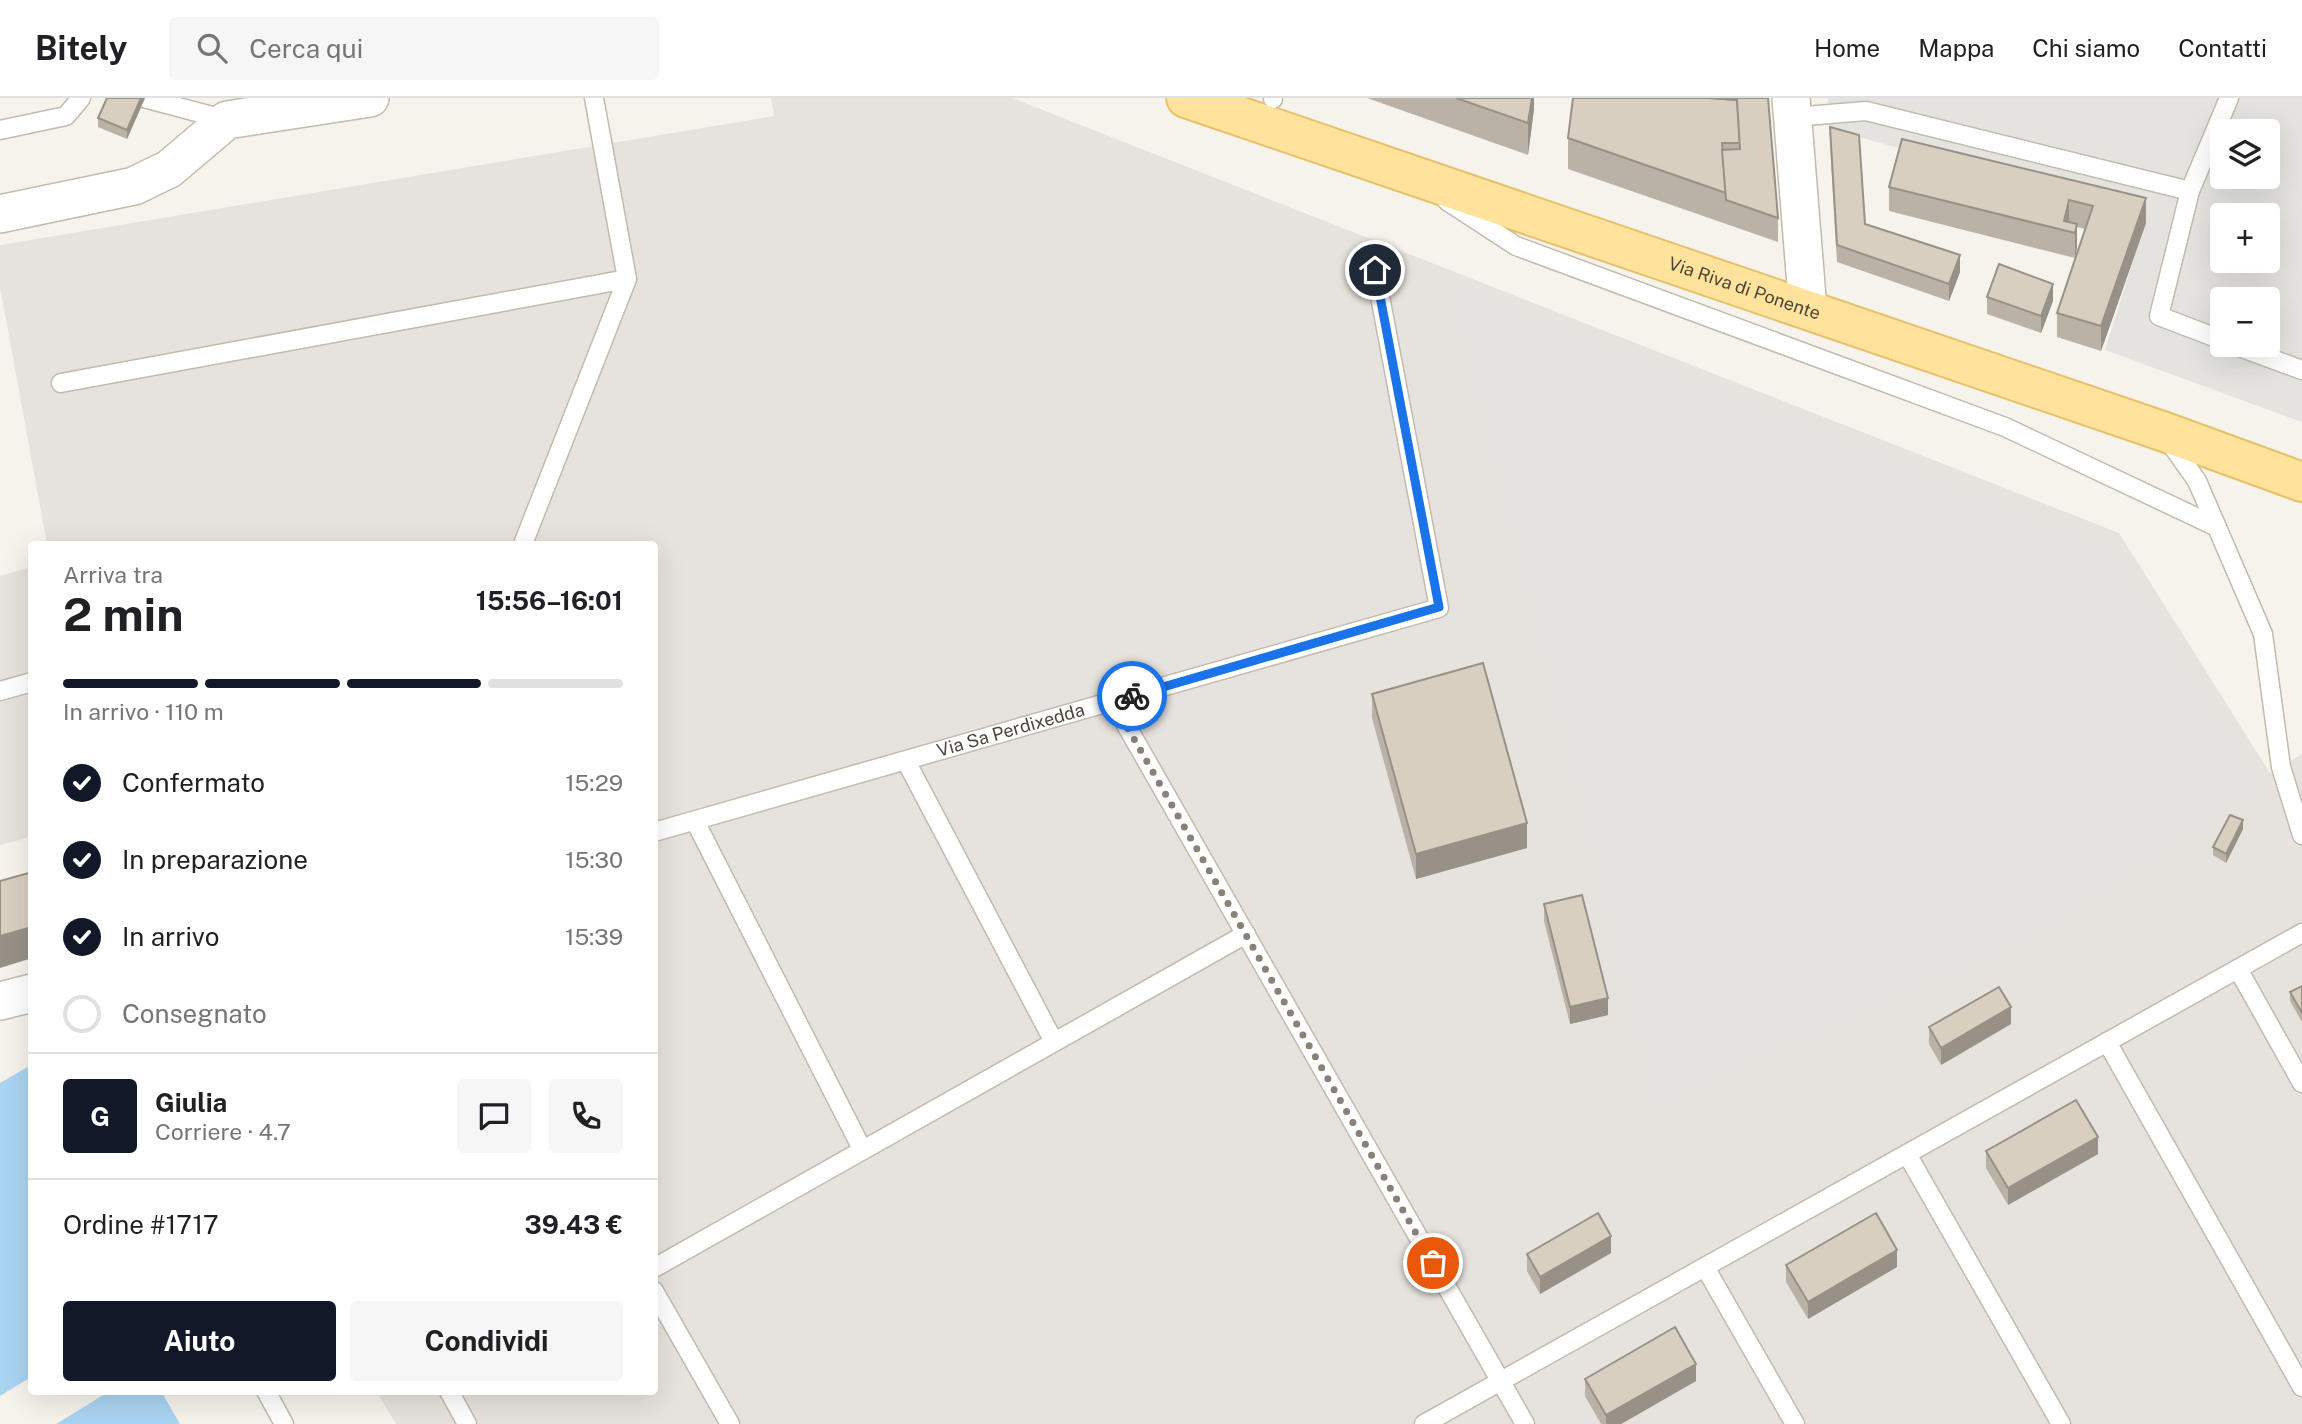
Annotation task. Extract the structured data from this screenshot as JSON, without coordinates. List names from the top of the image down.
{
  "streets": {
    "main road": ["Via Riva di Ponente"],
    "lane": ["Via Sa Perdixedda"]
  },
  "page": {
    "header": "Bitely",
    "search": "Cerca qui",
    "nav": [
      "Home",
      "Mappa",
      "Chi siamo",
      "Contatti"
    ],
    "map_buttons": ["+", "−"],
    "heading": ["2 min", "Arriva tra", "15:56–16:01"],
    "panel": [
      "Giulia",
      "Corriere · 4.7",
      "Ordine #1717",
      "39.43 €"
    ],
    "bar": "In arrivo · 110 m",
    "list": [
      ["Confermato", "15:29"],
      ["In preparazione", "15:30"],
      ["In arrivo", "15:39"],
      "Consegnato"
    ],
    "round": "G",
    "buttons": ["Aiuto", "Condividi"]
  }
}
